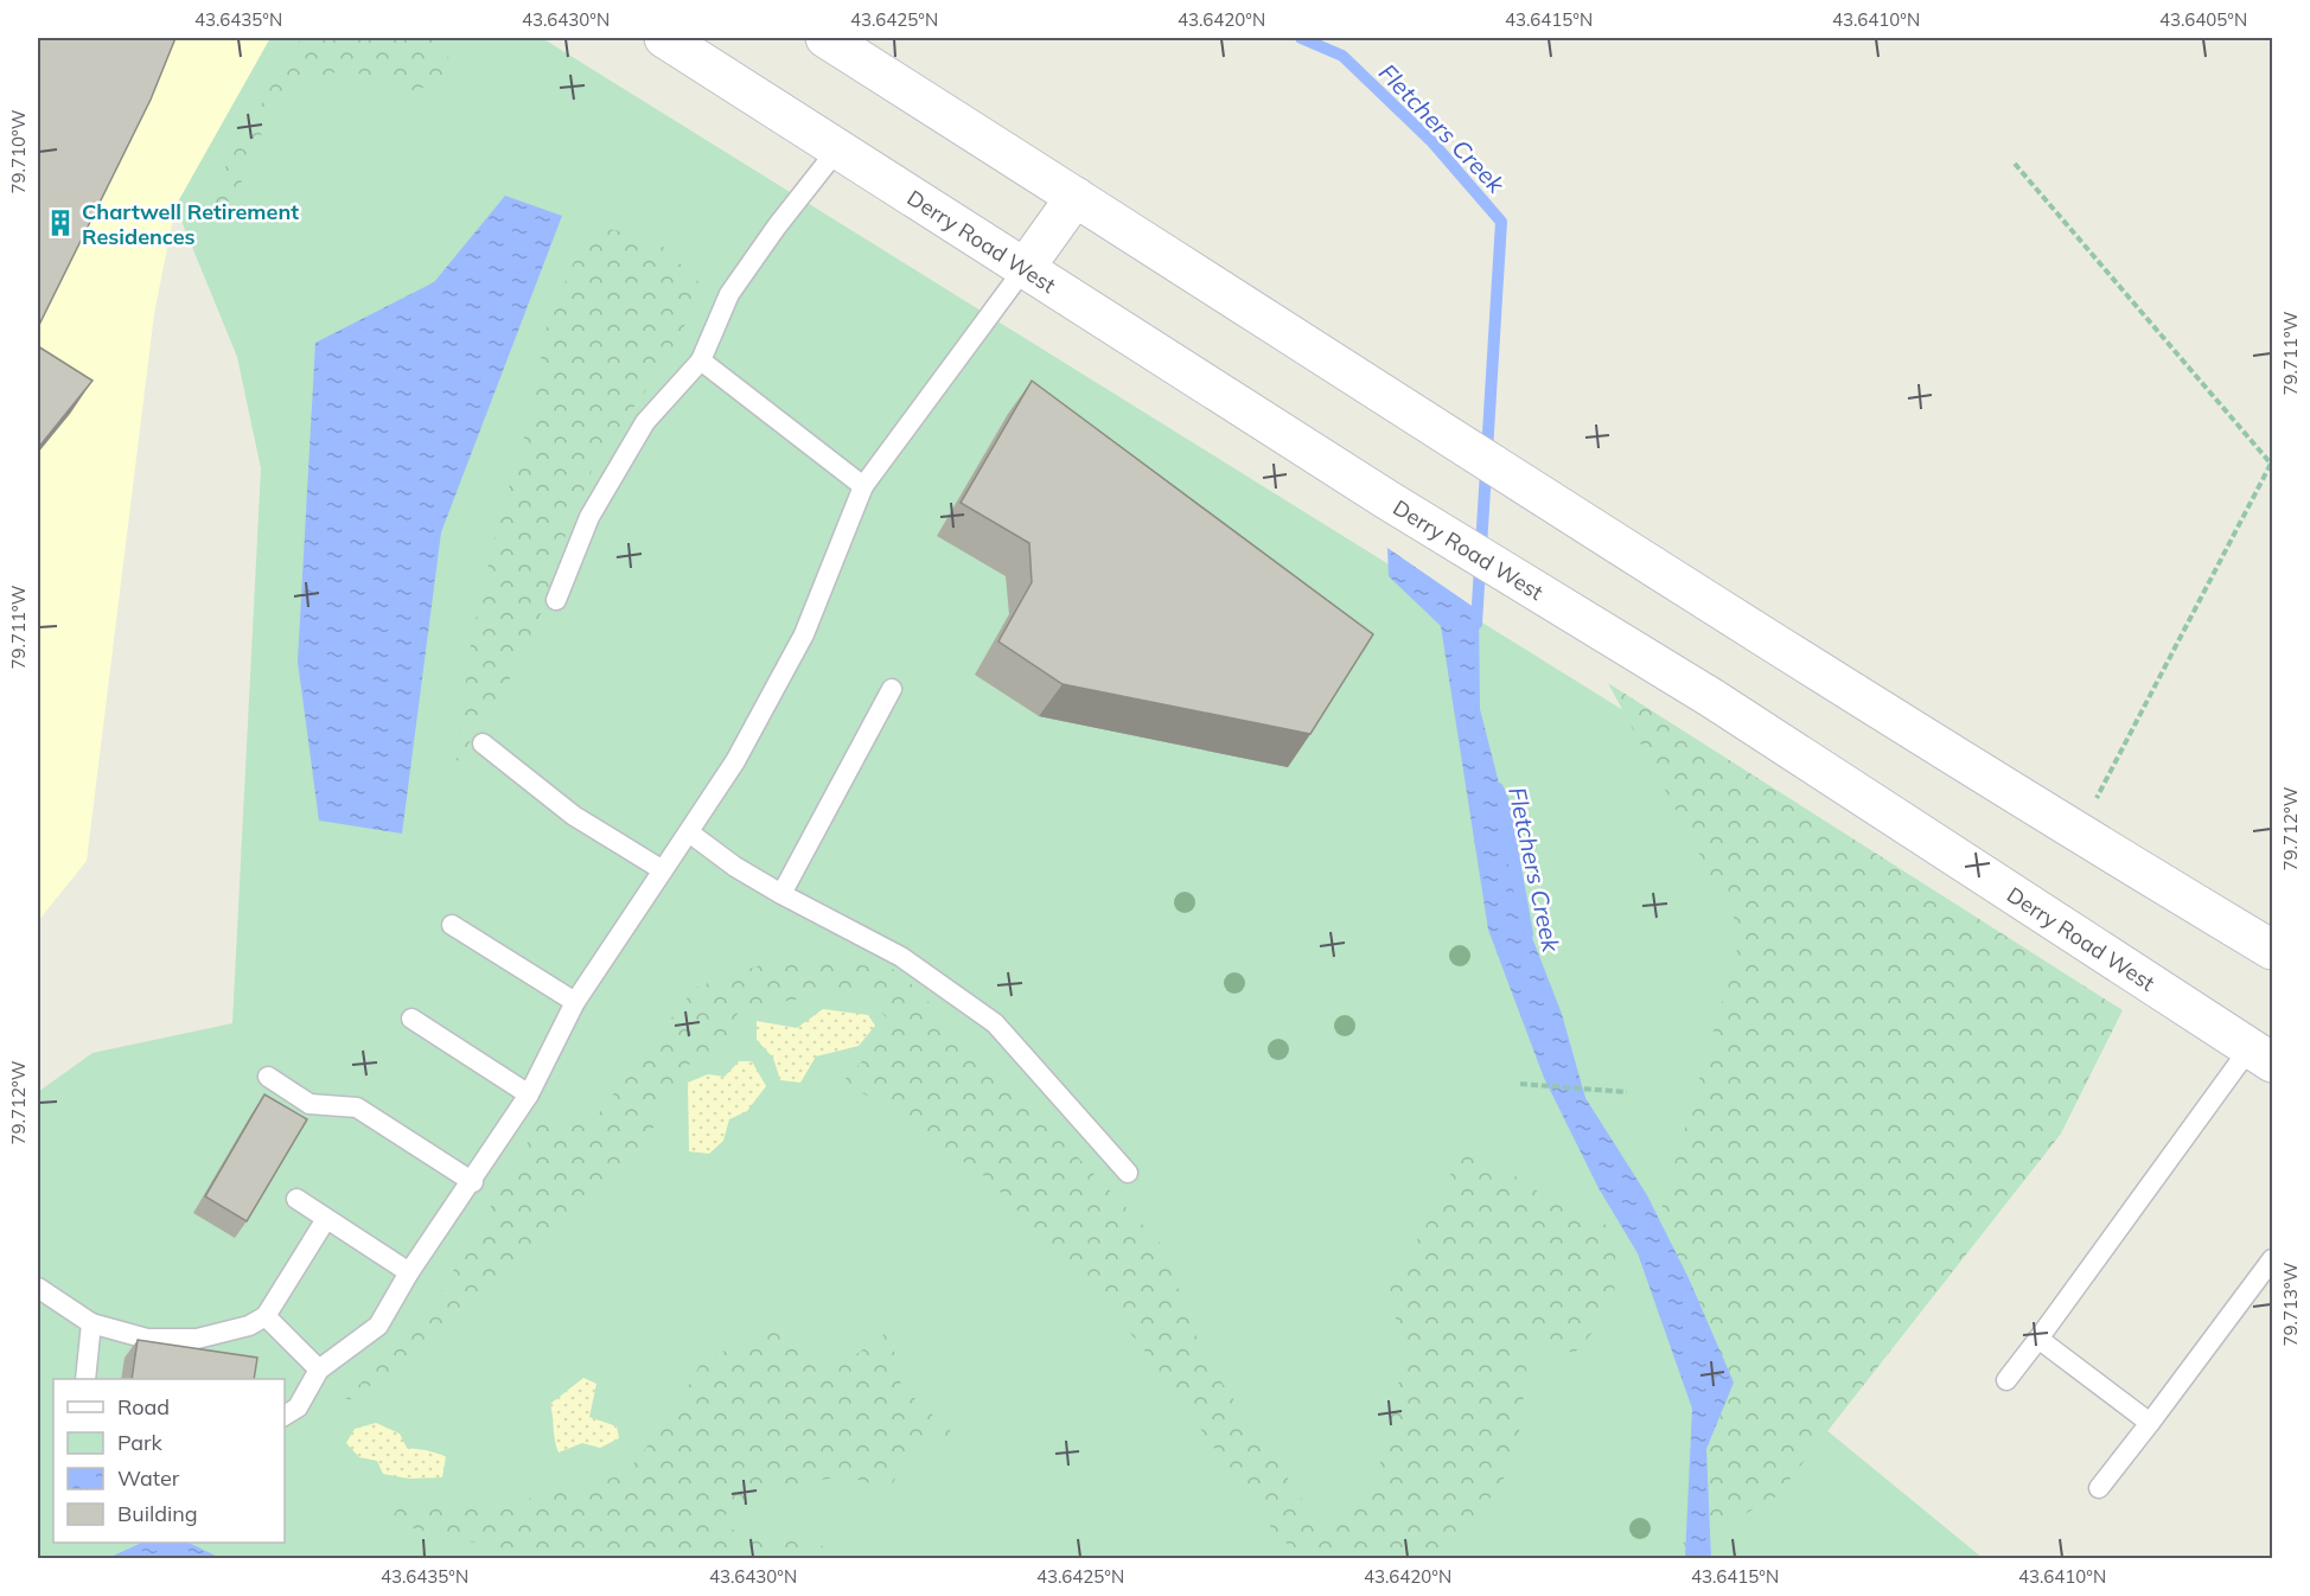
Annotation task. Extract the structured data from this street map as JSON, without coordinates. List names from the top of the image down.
{
  "streets": {
    "main road": ["Derry Road West"]
  },
  "water": ["Fletchers Creek"],
  "places": {
    "building": ["Chartwell Retirement Residences"]
  },
  "legend": [
    "Road",
    "Park",
    "Water",
    "Building"
  ],
  "coordinates": [
    "43.6435°N",
    "43.6430°N",
    "43.6425°N",
    "43.6420°N",
    "43.6415°N",
    "43.6410°N",
    "43.6405°N",
    "79.710°W",
    "79.711°W",
    "79.712°W",
    "79.713°W"
  ]
}
